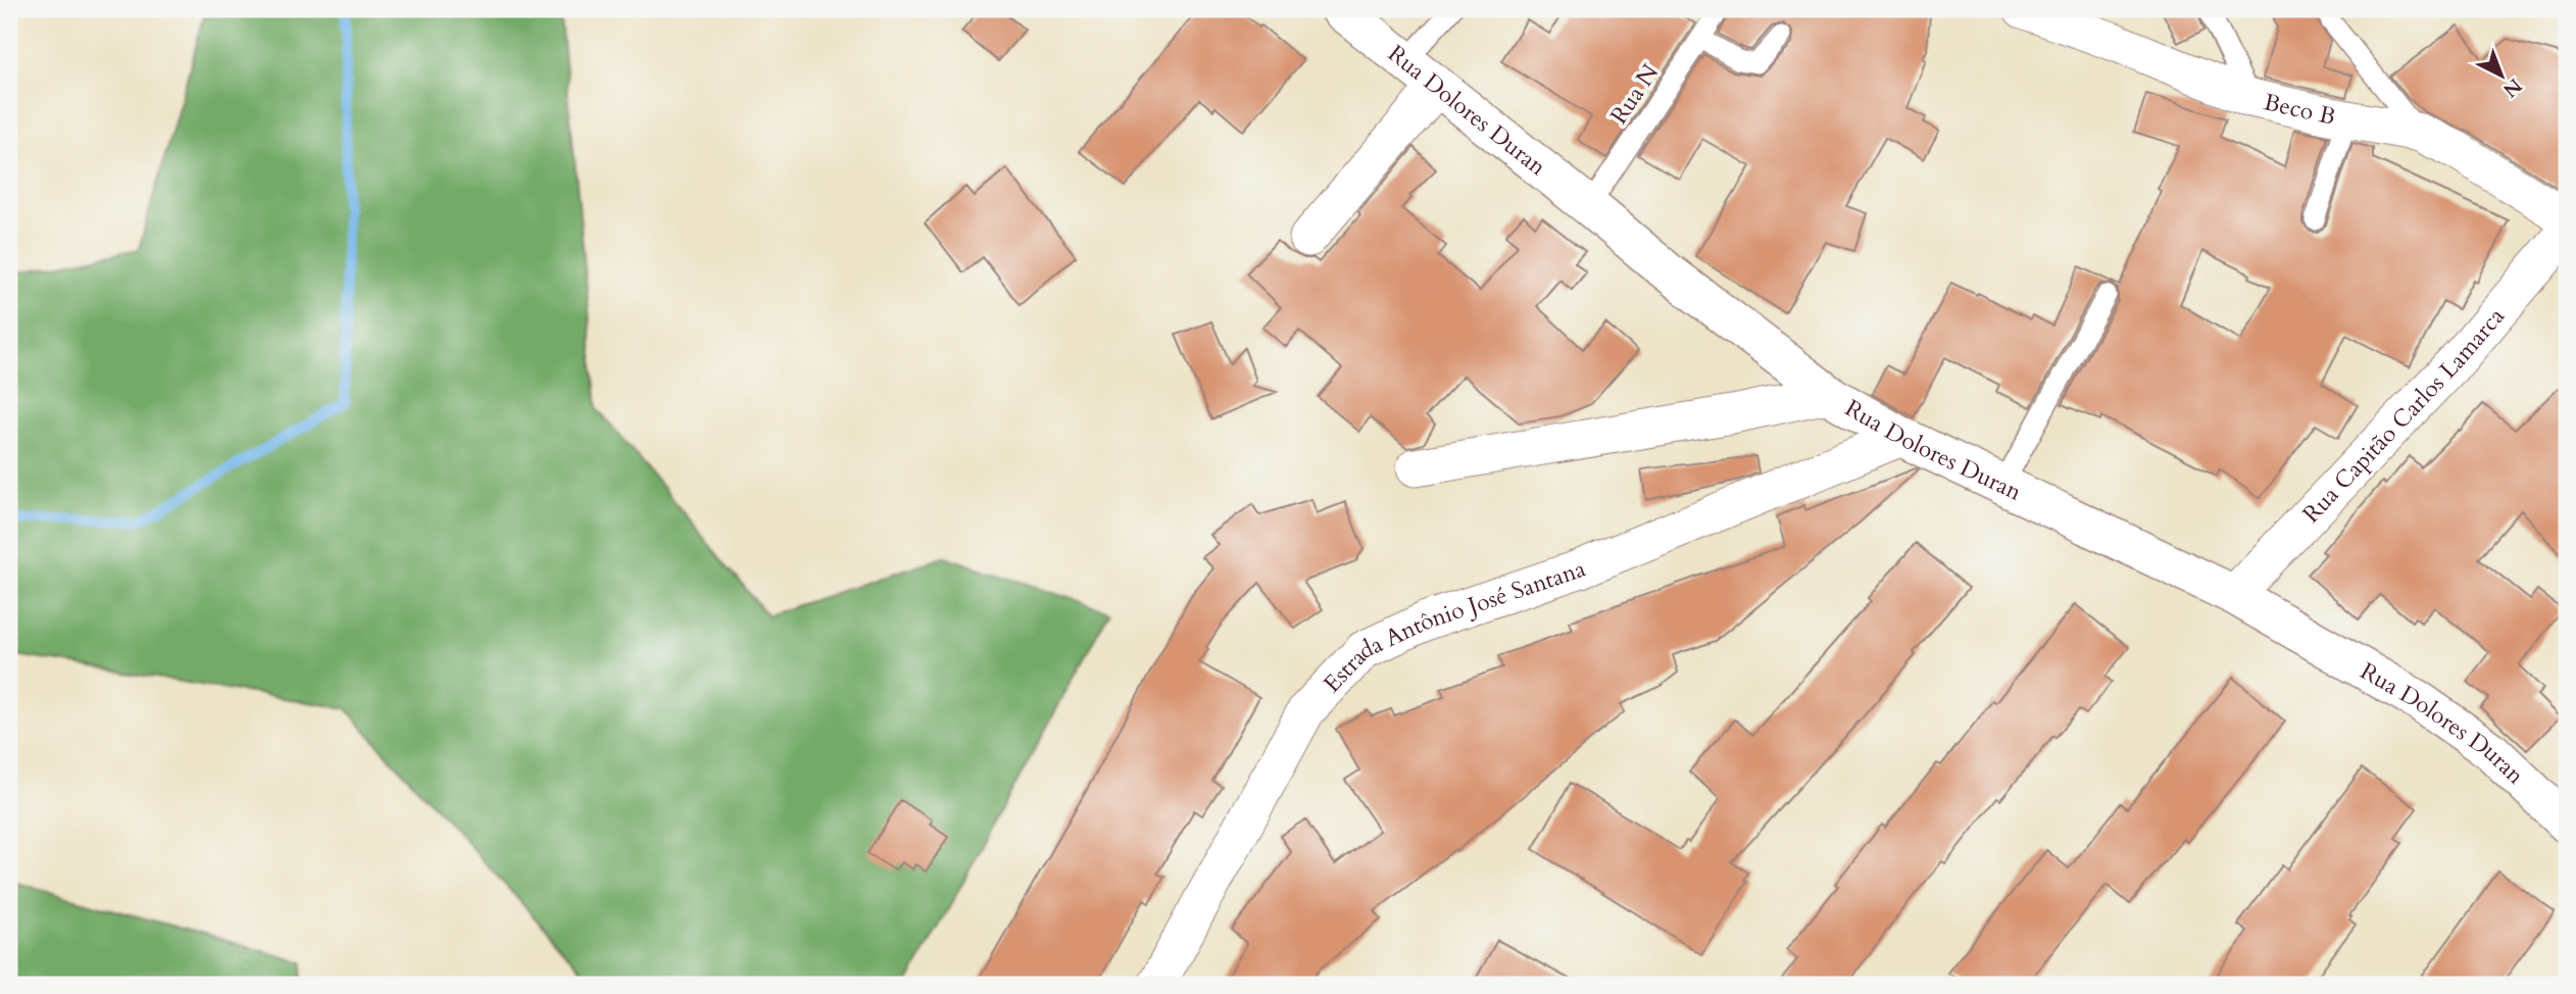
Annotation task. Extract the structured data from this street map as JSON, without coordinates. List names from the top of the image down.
{
  "streets": {
    "street": [
      "Beco B",
      "Rua Dolores Duran",
      "Rua Capitão Carlos Lamarca",
      "Estrada Antônio José Santana"
    ],
    "lane": ["Rua N"]
  },
  "crossings": [
    ["Rua N", "Rua Dolores Duran"],
    ["Rua Dolores Duran", "Rua Capitão Carlos Lamarca"],
    ["Rua Dolores Duran", "Estrada Antônio José Santana"]
  ],
  "north": "bottom right"
}
